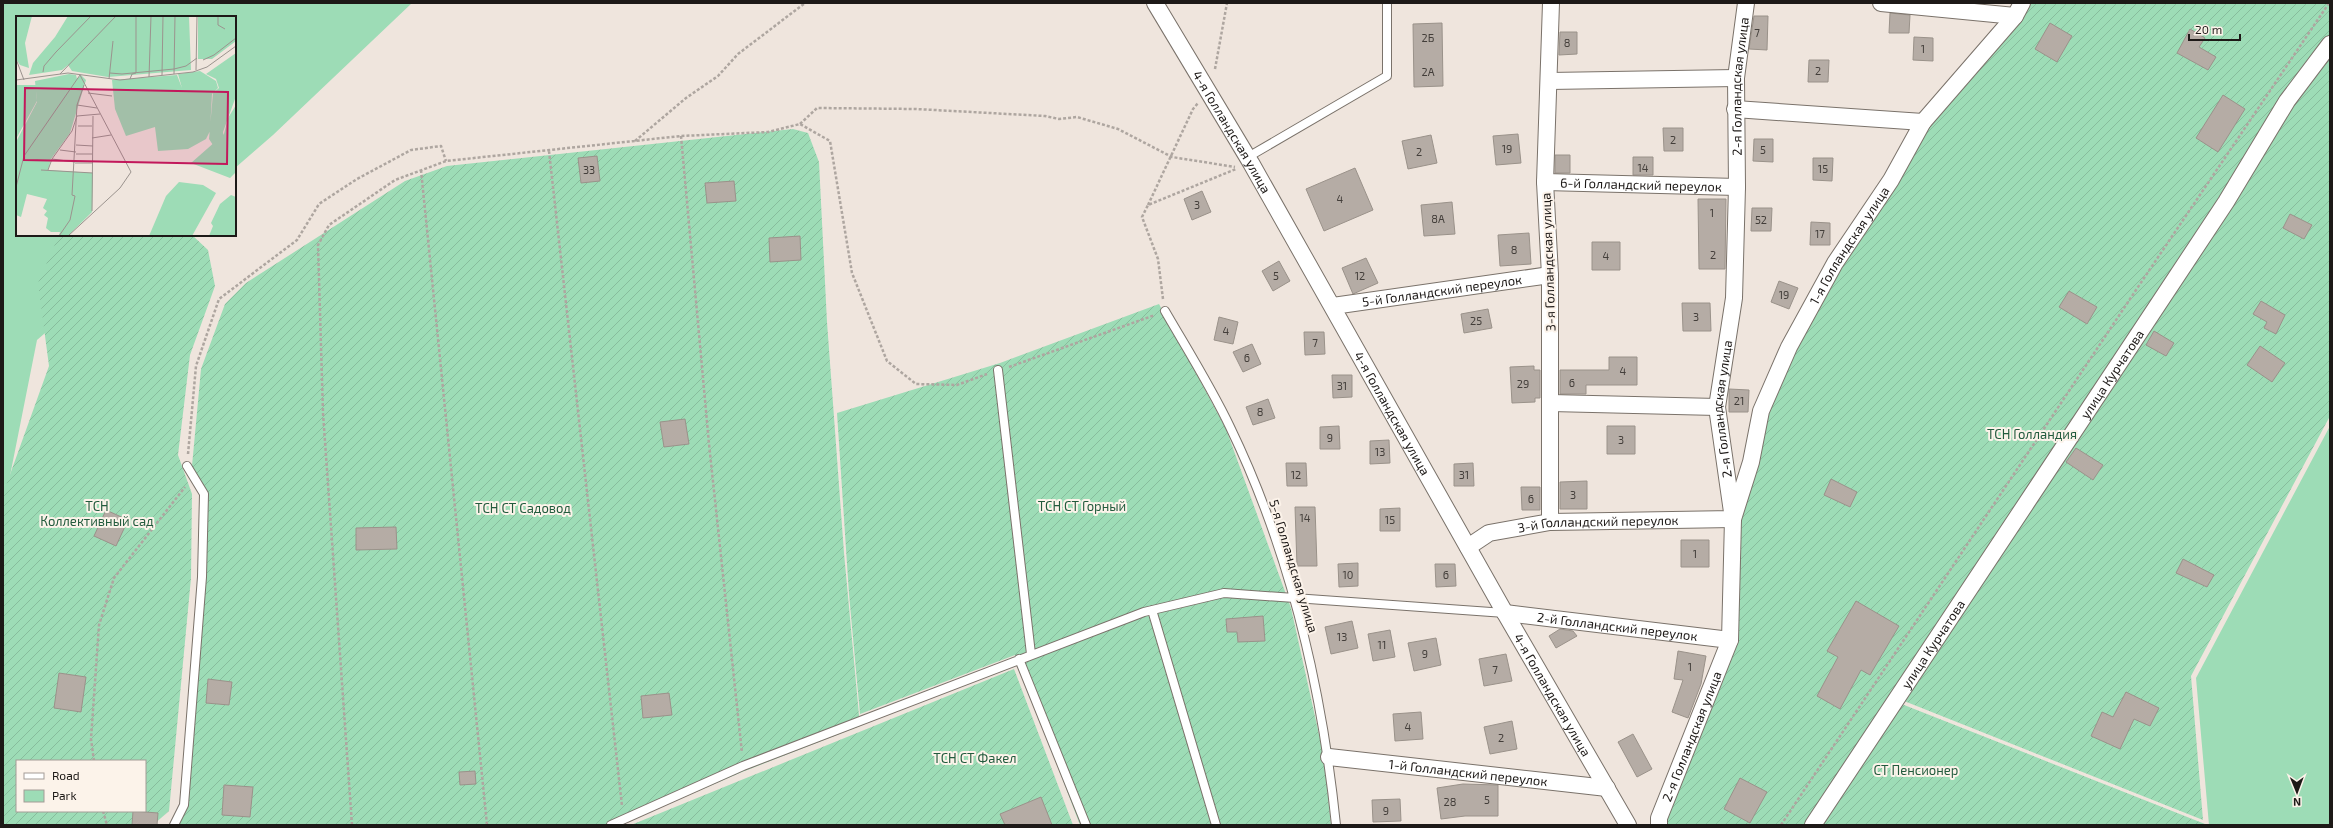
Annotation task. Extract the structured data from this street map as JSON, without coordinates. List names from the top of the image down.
{
  "streets": {
    "street": [
      "2-я Голландская улица",
      "4-я Голландская улица",
      "6-й Голландский переулок",
      "1-я Голландская улица",
      "3-я Голландская улица",
      "5-й Голландский переулок",
      "улица Курчатова",
      "3-й Голландский переулок",
      "2-й Голландский переулок",
      "1-й Голландский переулок"
    ],
    "lane": ["5-я Голландская улица"]
  },
  "crossings": [
    ["2-я Голландская улица", "6-й Голландский переулок"],
    ["2-я Голландская улица", "1-я Голландская улица"],
    ["2-я Голландская улица", "3-й Голландский переулок"],
    ["2-я Голландская улица", "2-й Голландский переулок"],
    ["4-я Голландская улица", "5-й Голландский переулок"],
    ["4-я Голландская улица", "3-й Голландский переулок"],
    ["4-я Голландская улица", "2-й Голландский переулок"],
    ["4-я Голландская улица", "1-й Голландский переулок"],
    ["6-й Голландский переулок", "3-я Голландская улица"],
    ["1-я Голландская улица", "3-й Голландский переулок"],
    ["3-я Голландская улица", "5-й Голландский переулок"],
    ["3-я Голландская улица", "3-й Голландский переулок"],
    ["5-я Голландская улица", "1-й Голландский переулок"]
  ],
  "parks": [
    "ТСН Голландия",
    "ТСН Коллективный сад",
    "ТСН СТ Горный",
    "ТСН СТ Садовод",
    "ТСН СТ Факел",
    "СТ Пенсионер"
  ],
  "house_numbers": [
    "7",
    "2Б",
    "8",
    "1",
    "2",
    "2А",
    "2",
    "19",
    "5",
    "2",
    "14",
    "15",
    "33",
    "4",
    "3",
    "1",
    "8А",
    "52",
    "17",
    "8",
    "2",
    "4",
    "5",
    "12",
    "19",
    "3",
    "25",
    "4",
    "7",
    "6",
    "4",
    "6",
    "29",
    "31",
    "21",
    "8",
    "9",
    "3",
    "13",
    "12",
    "31",
    "3",
    "6",
    "14",
    "15",
    "1",
    "10",
    "6",
    "13",
    "11",
    "9",
    "1",
    "7",
    "4",
    "2",
    "5",
    "28",
    "9"
  ],
  "legend": ["Road", "Park"],
  "scale_bar": "20 m",
  "north": "bottom"
}
